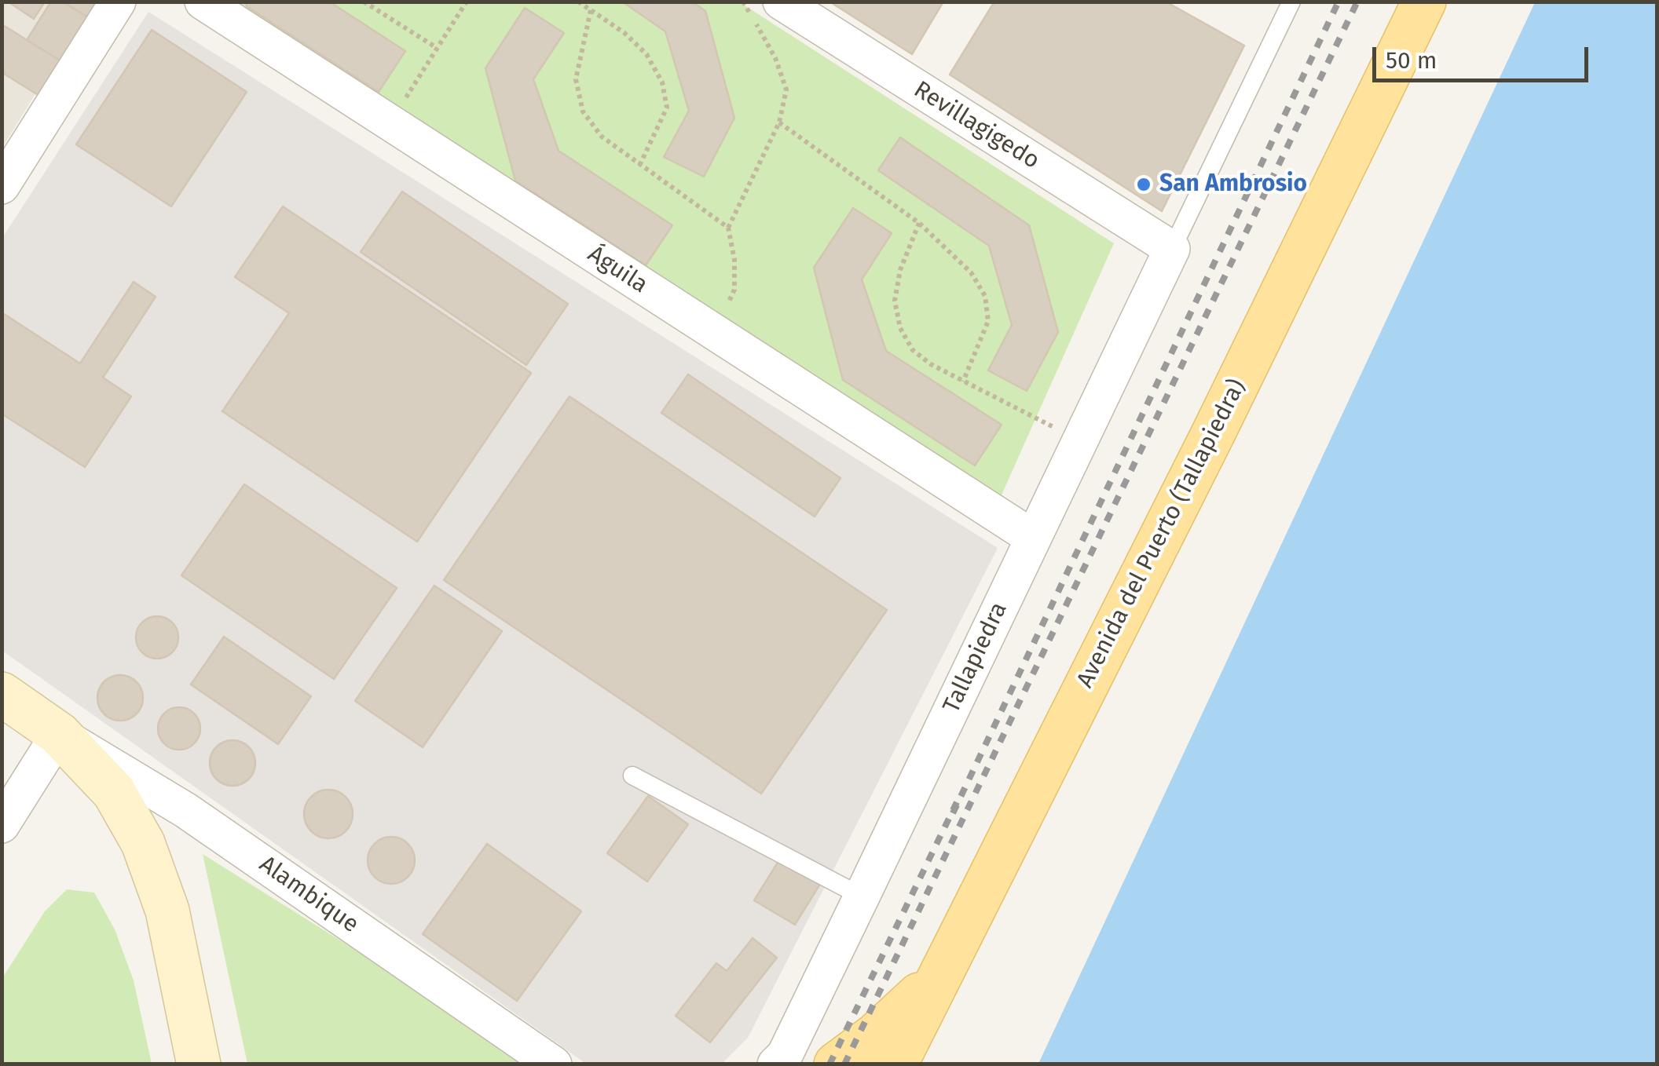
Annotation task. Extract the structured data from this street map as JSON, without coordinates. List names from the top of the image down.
{
  "streets": {
    "main road": ["Avenida del Puerto (Tallapiedra)"],
    "street": [
      "Revillagigedo",
      "Águila",
      "Tallapiedra",
      "Alambique"
    ]
  },
  "crossings": [
    ["Revillagigedo", "Tallapiedra"],
    ["Águila", "Tallapiedra"]
  ],
  "places": ["San Ambrosio"],
  "scale_bar": "50 m"
}
